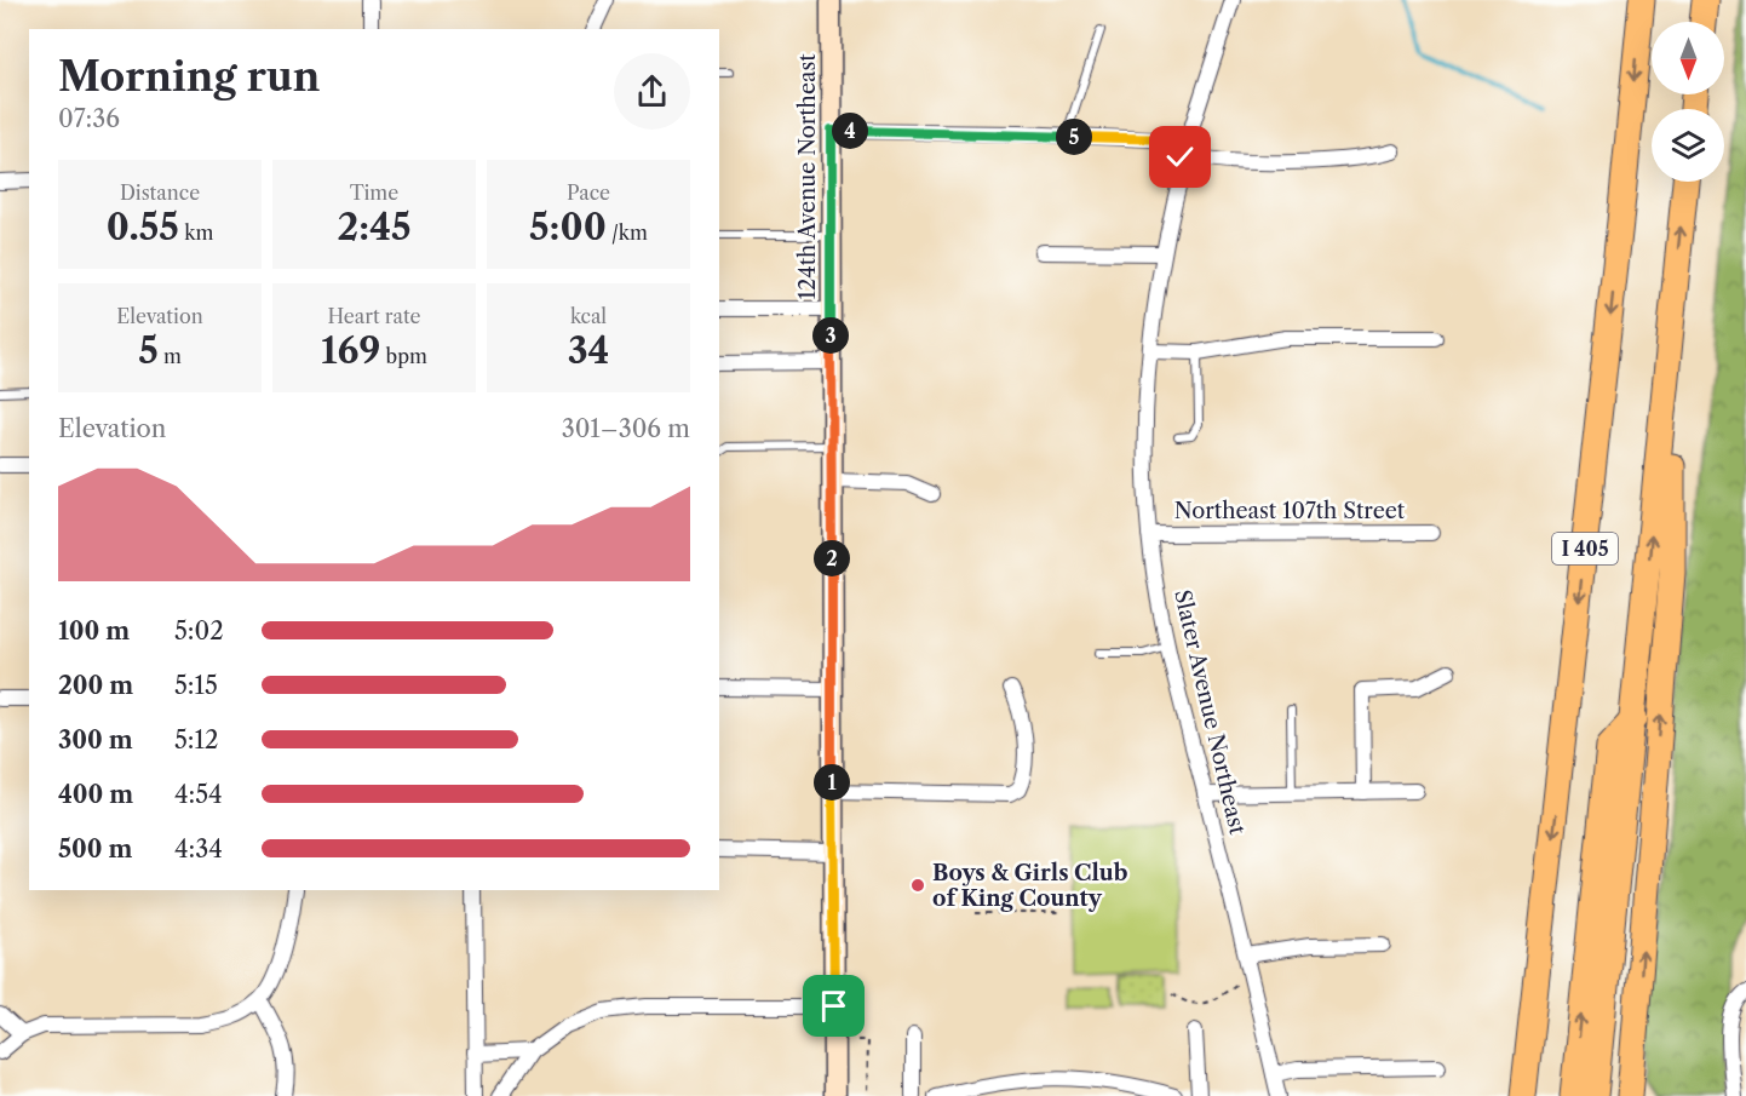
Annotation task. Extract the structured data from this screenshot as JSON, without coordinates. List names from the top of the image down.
{
  "streets": {
    "highway": ["I 405"],
    "main road": ["124th Avenue Northeast"],
    "street": ["Northeast 107th Street", "Slater Avenue Northeast"]
  },
  "crossings": [
    ["Northeast 107th Street", "Slater Avenue Northeast"]
  ],
  "places": ["Boys & Girls Club of King County"],
  "north": "bottom",
  "page": {
    "heading": ["Morning run", "07:36"],
    "pins": [
      "4",
      "5",
      "3",
      "2",
      "1"
    ],
    "stats": [
      ["Distance", "0.55 km"],
      ["Time", "2:45"],
      ["Pace", "5:00 /km"],
      ["Elevation", "5 m"],
      ["Heart rate", "169 bpm"],
      ["kcal", "34"]
    ],
    "chart": ["Elevation", "301–306 m"],
    "list": [
      {
        "name": "100 m",
        "note": "5:02"
      },
      {
        "name": "200 m",
        "note": "5:15"
      },
      {
        "name": "300 m",
        "note": "5:12"
      },
      {
        "name": "400 m",
        "note": "4:54"
      },
      {
        "name": "500 m",
        "note": "4:34"
      }
    ]
  }
}
